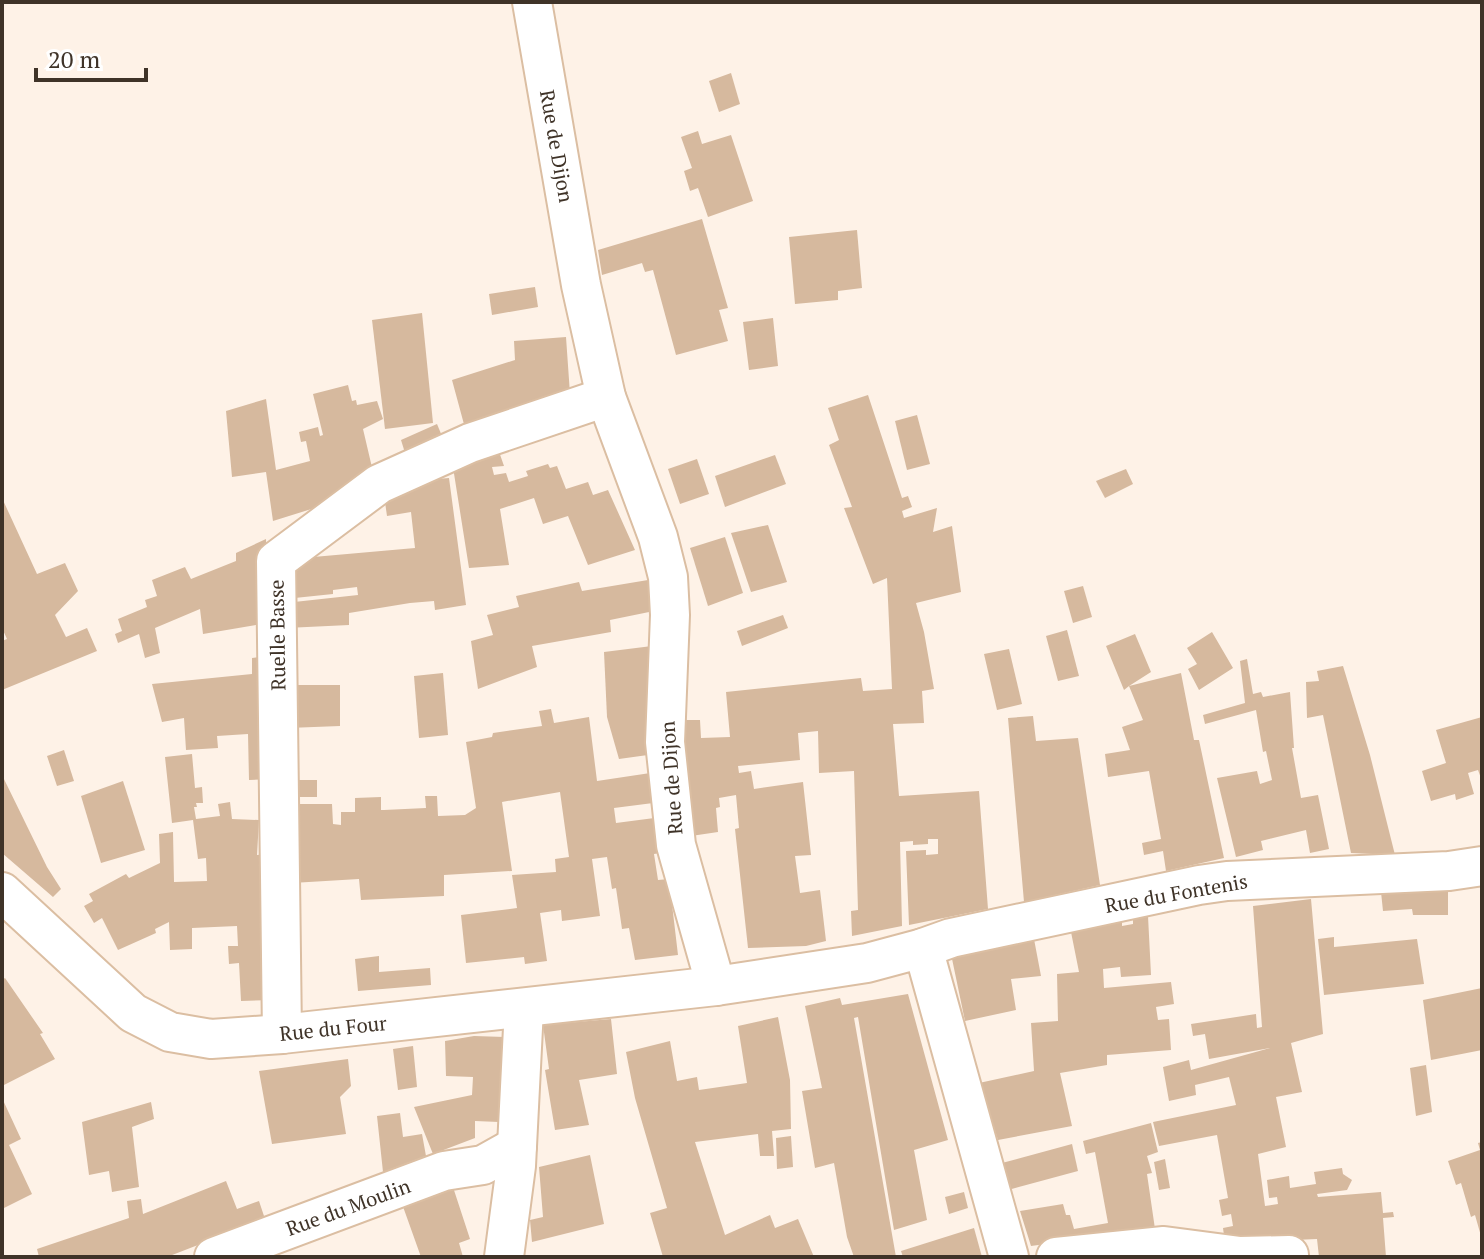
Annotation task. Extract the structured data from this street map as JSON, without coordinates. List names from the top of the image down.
{
  "streets": {
    "street": [
      "Rue de Dijon",
      "Ruelle Basse",
      "Rue du Fontenis",
      "Rue du Four",
      "Rue du Moulin"
    ]
  },
  "crossings": [
    ["Rue de Dijon", "Ruelle Basse"],
    ["Rue de Dijon", "Rue du Four"],
    ["Ruelle Basse", "Rue du Four"]
  ],
  "scale_bar": "20 m"
}
